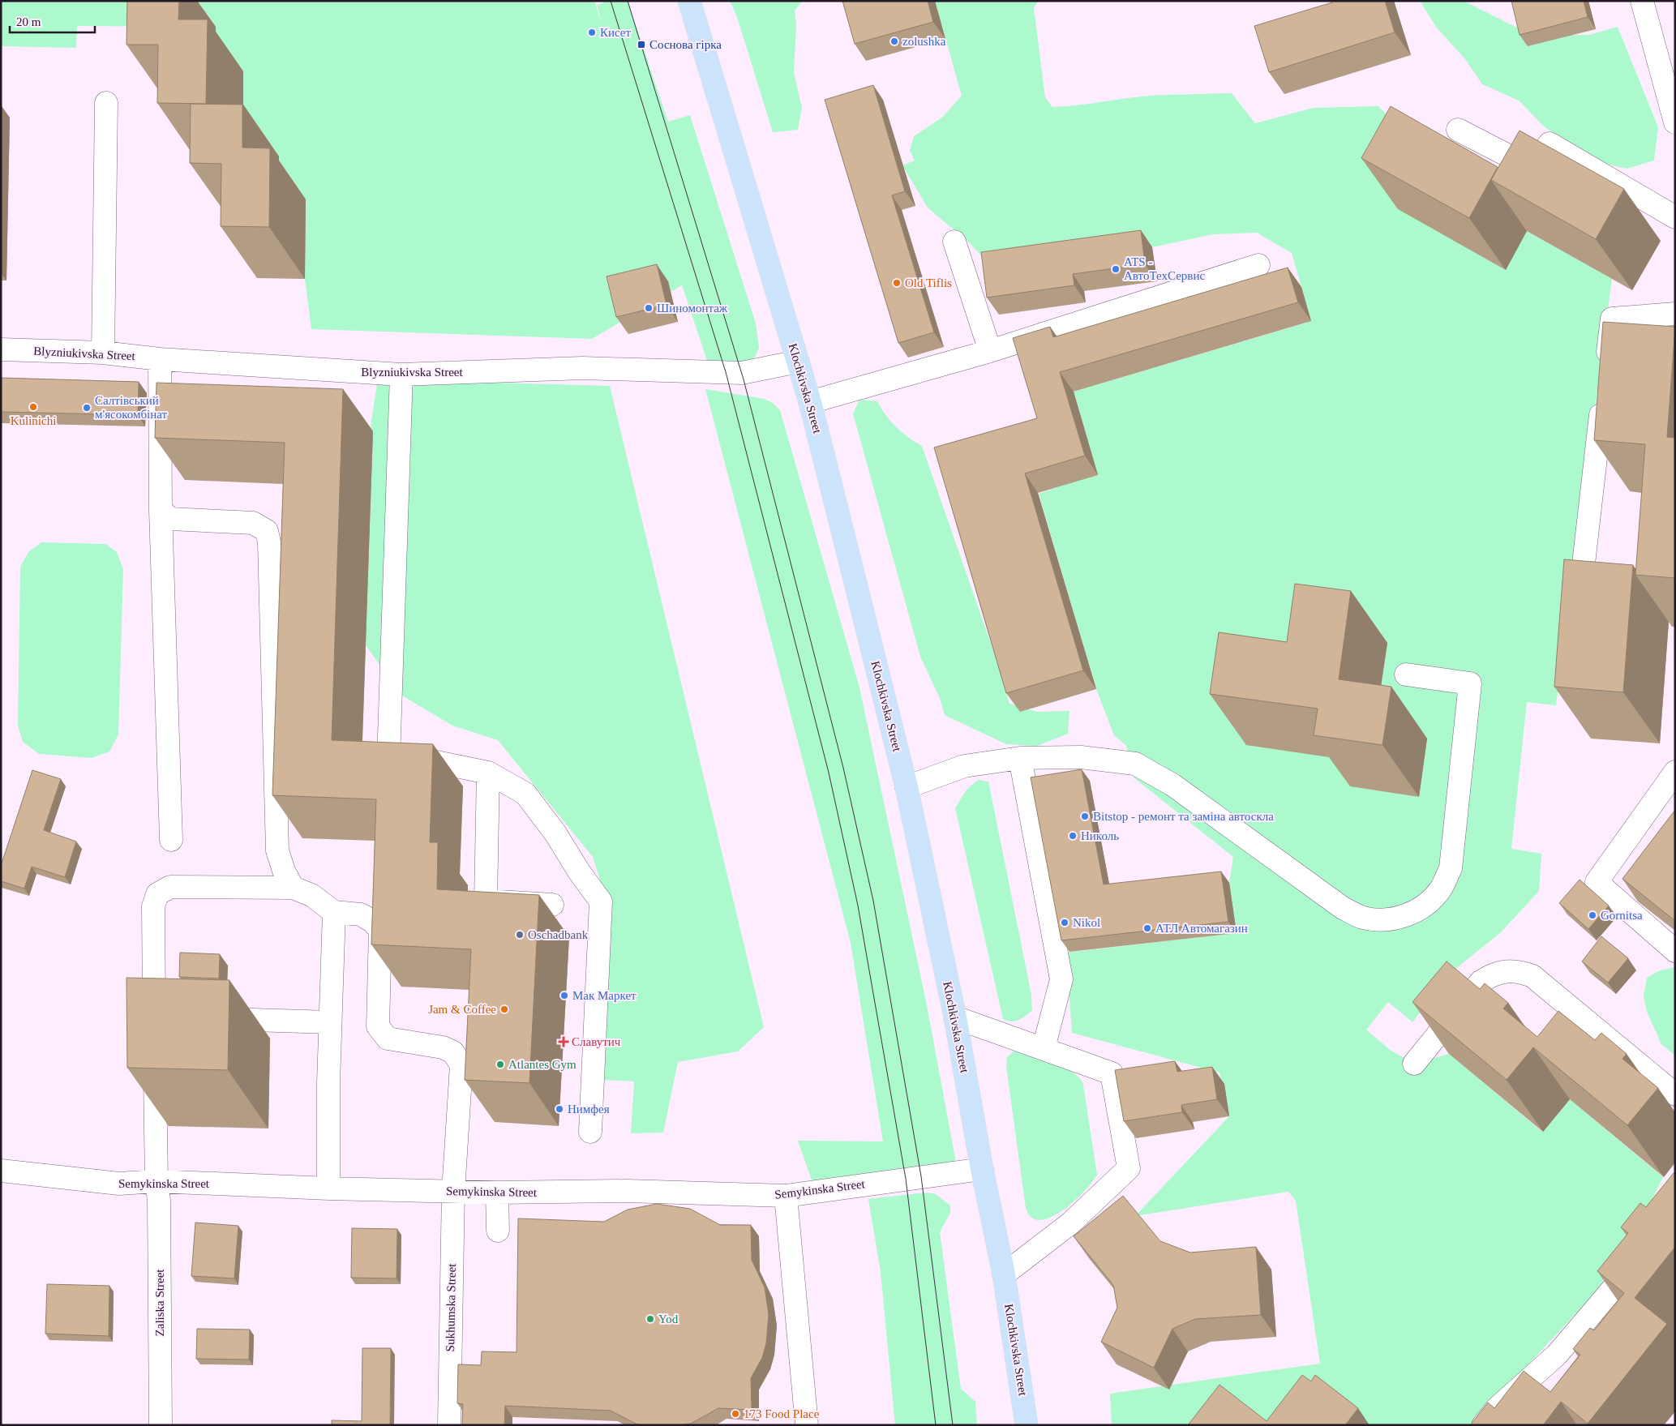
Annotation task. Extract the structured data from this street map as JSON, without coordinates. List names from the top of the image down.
{
  "streets": {
    "main road": ["Klochkivska Street"],
    "street": [
      "Blyzniukivska Street",
      "Semykinska Street",
      "Zaliska Street",
      "Sukhumska Street"
    ]
  },
  "crossings": [
    ["Blyzniukivska Street", "Klochkivska Street"],
    ["Klochkivska Street", "Semykinska Street"],
    ["Semykinska Street", "Zaliska Street"],
    ["Semykinska Street", "Sukhumska Street"]
  ],
  "places": {
    "other": [
      "Кисет",
      "zolushka",
      "ATS - АвтоТехСервис",
      "Old Tiflis",
      "Шиномонтаж",
      "Kulinichi",
      "Салтівський м'ясокомбінат",
      "Bitstop - ремонт та заміна автоскла",
      "Николь",
      "Gornitsa",
      "Nikol",
      "АТЛ Автомагазин",
      "Oschadbank",
      "Мак Маркет",
      "Jam & Coffee",
      "Atlantes Gym",
      "Нимфея",
      "Yod",
      "173 Food Place"
    ],
    "transit": ["Соснова гірка"],
    "health": ["Славутич"]
  },
  "scale_bar": "20 m"
}
